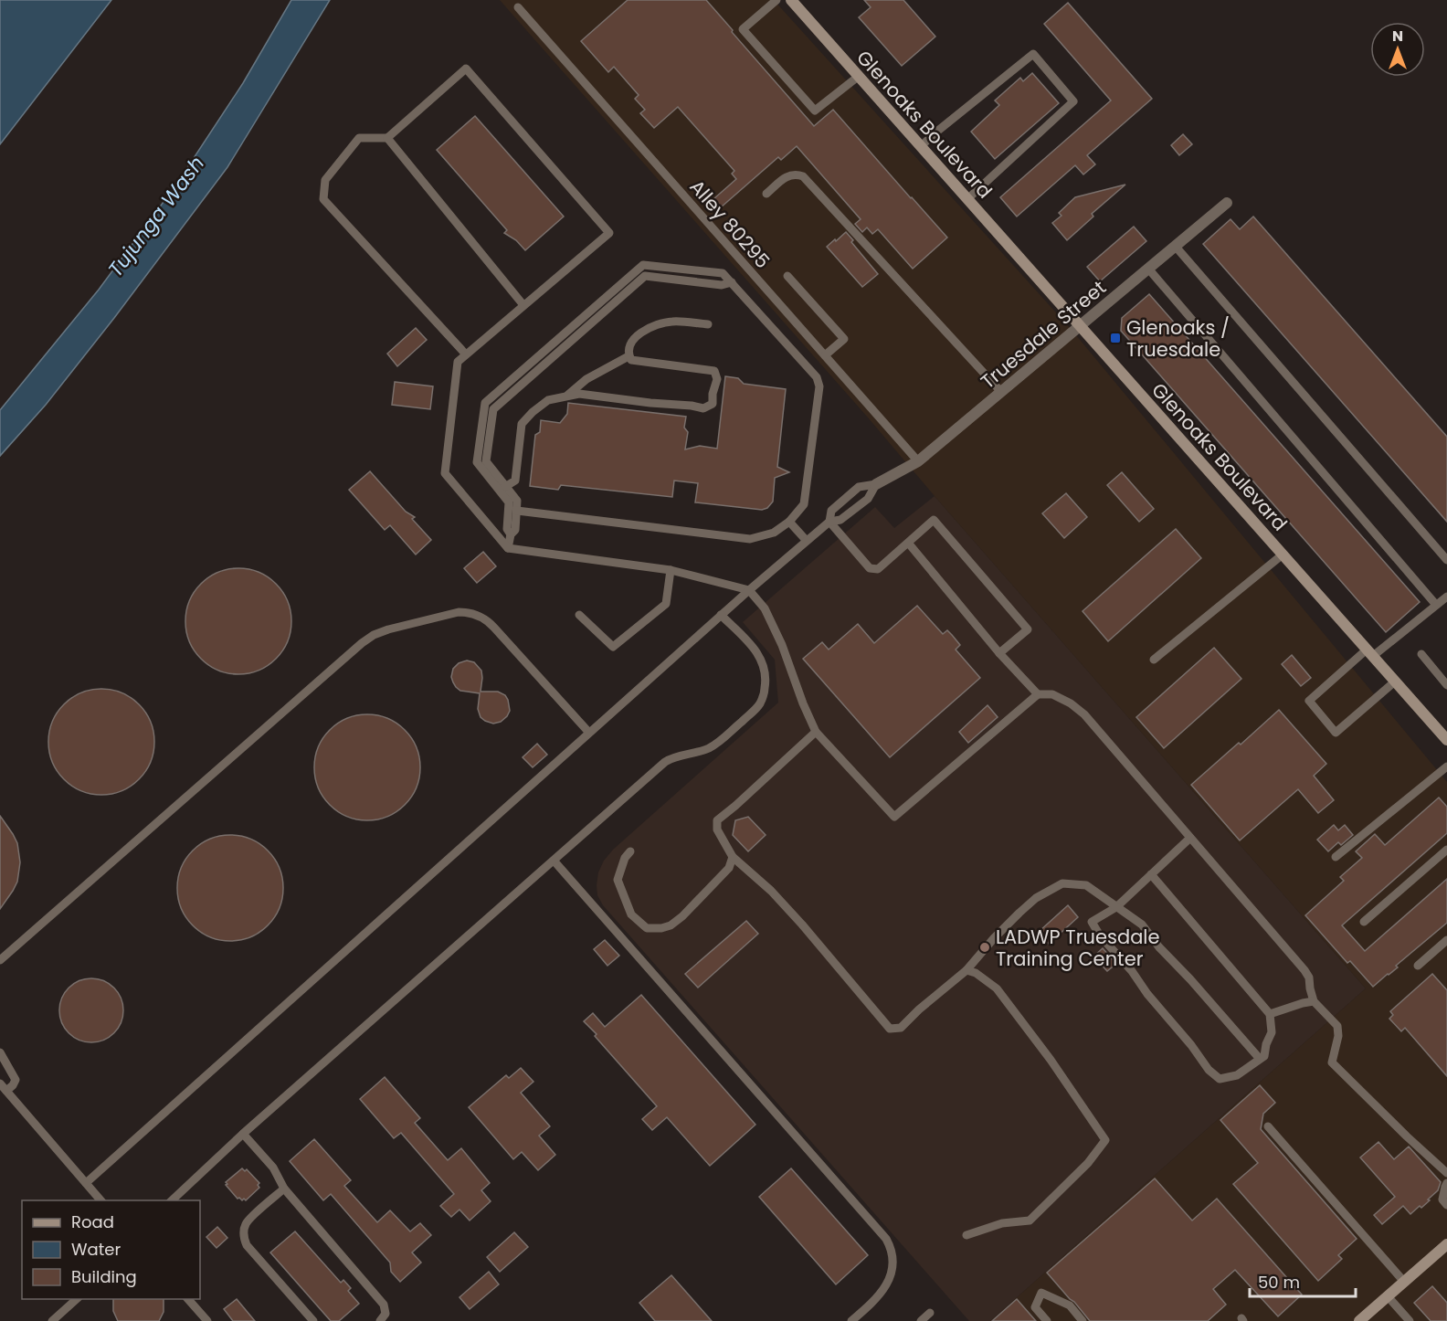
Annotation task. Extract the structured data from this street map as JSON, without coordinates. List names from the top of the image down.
{
  "streets": {
    "main road": ["Glenoaks Boulevard"],
    "street": ["Truesdale Street"],
    "lane": ["Alley 80295"]
  },
  "crossings": [
    ["Glenoaks Boulevard", "Truesdale Street"],
    ["Alley 80295", "Truesdale Street"]
  ],
  "water": ["Tujunga Wash"],
  "places": {
    "transit": ["Glenoaks / Truesdale"],
    "other": ["LADWP Truesdale Training Center"]
  },
  "legend": ["Road", "Water", "Building"],
  "scale_bar": "50 m",
  "north": "top"
}
